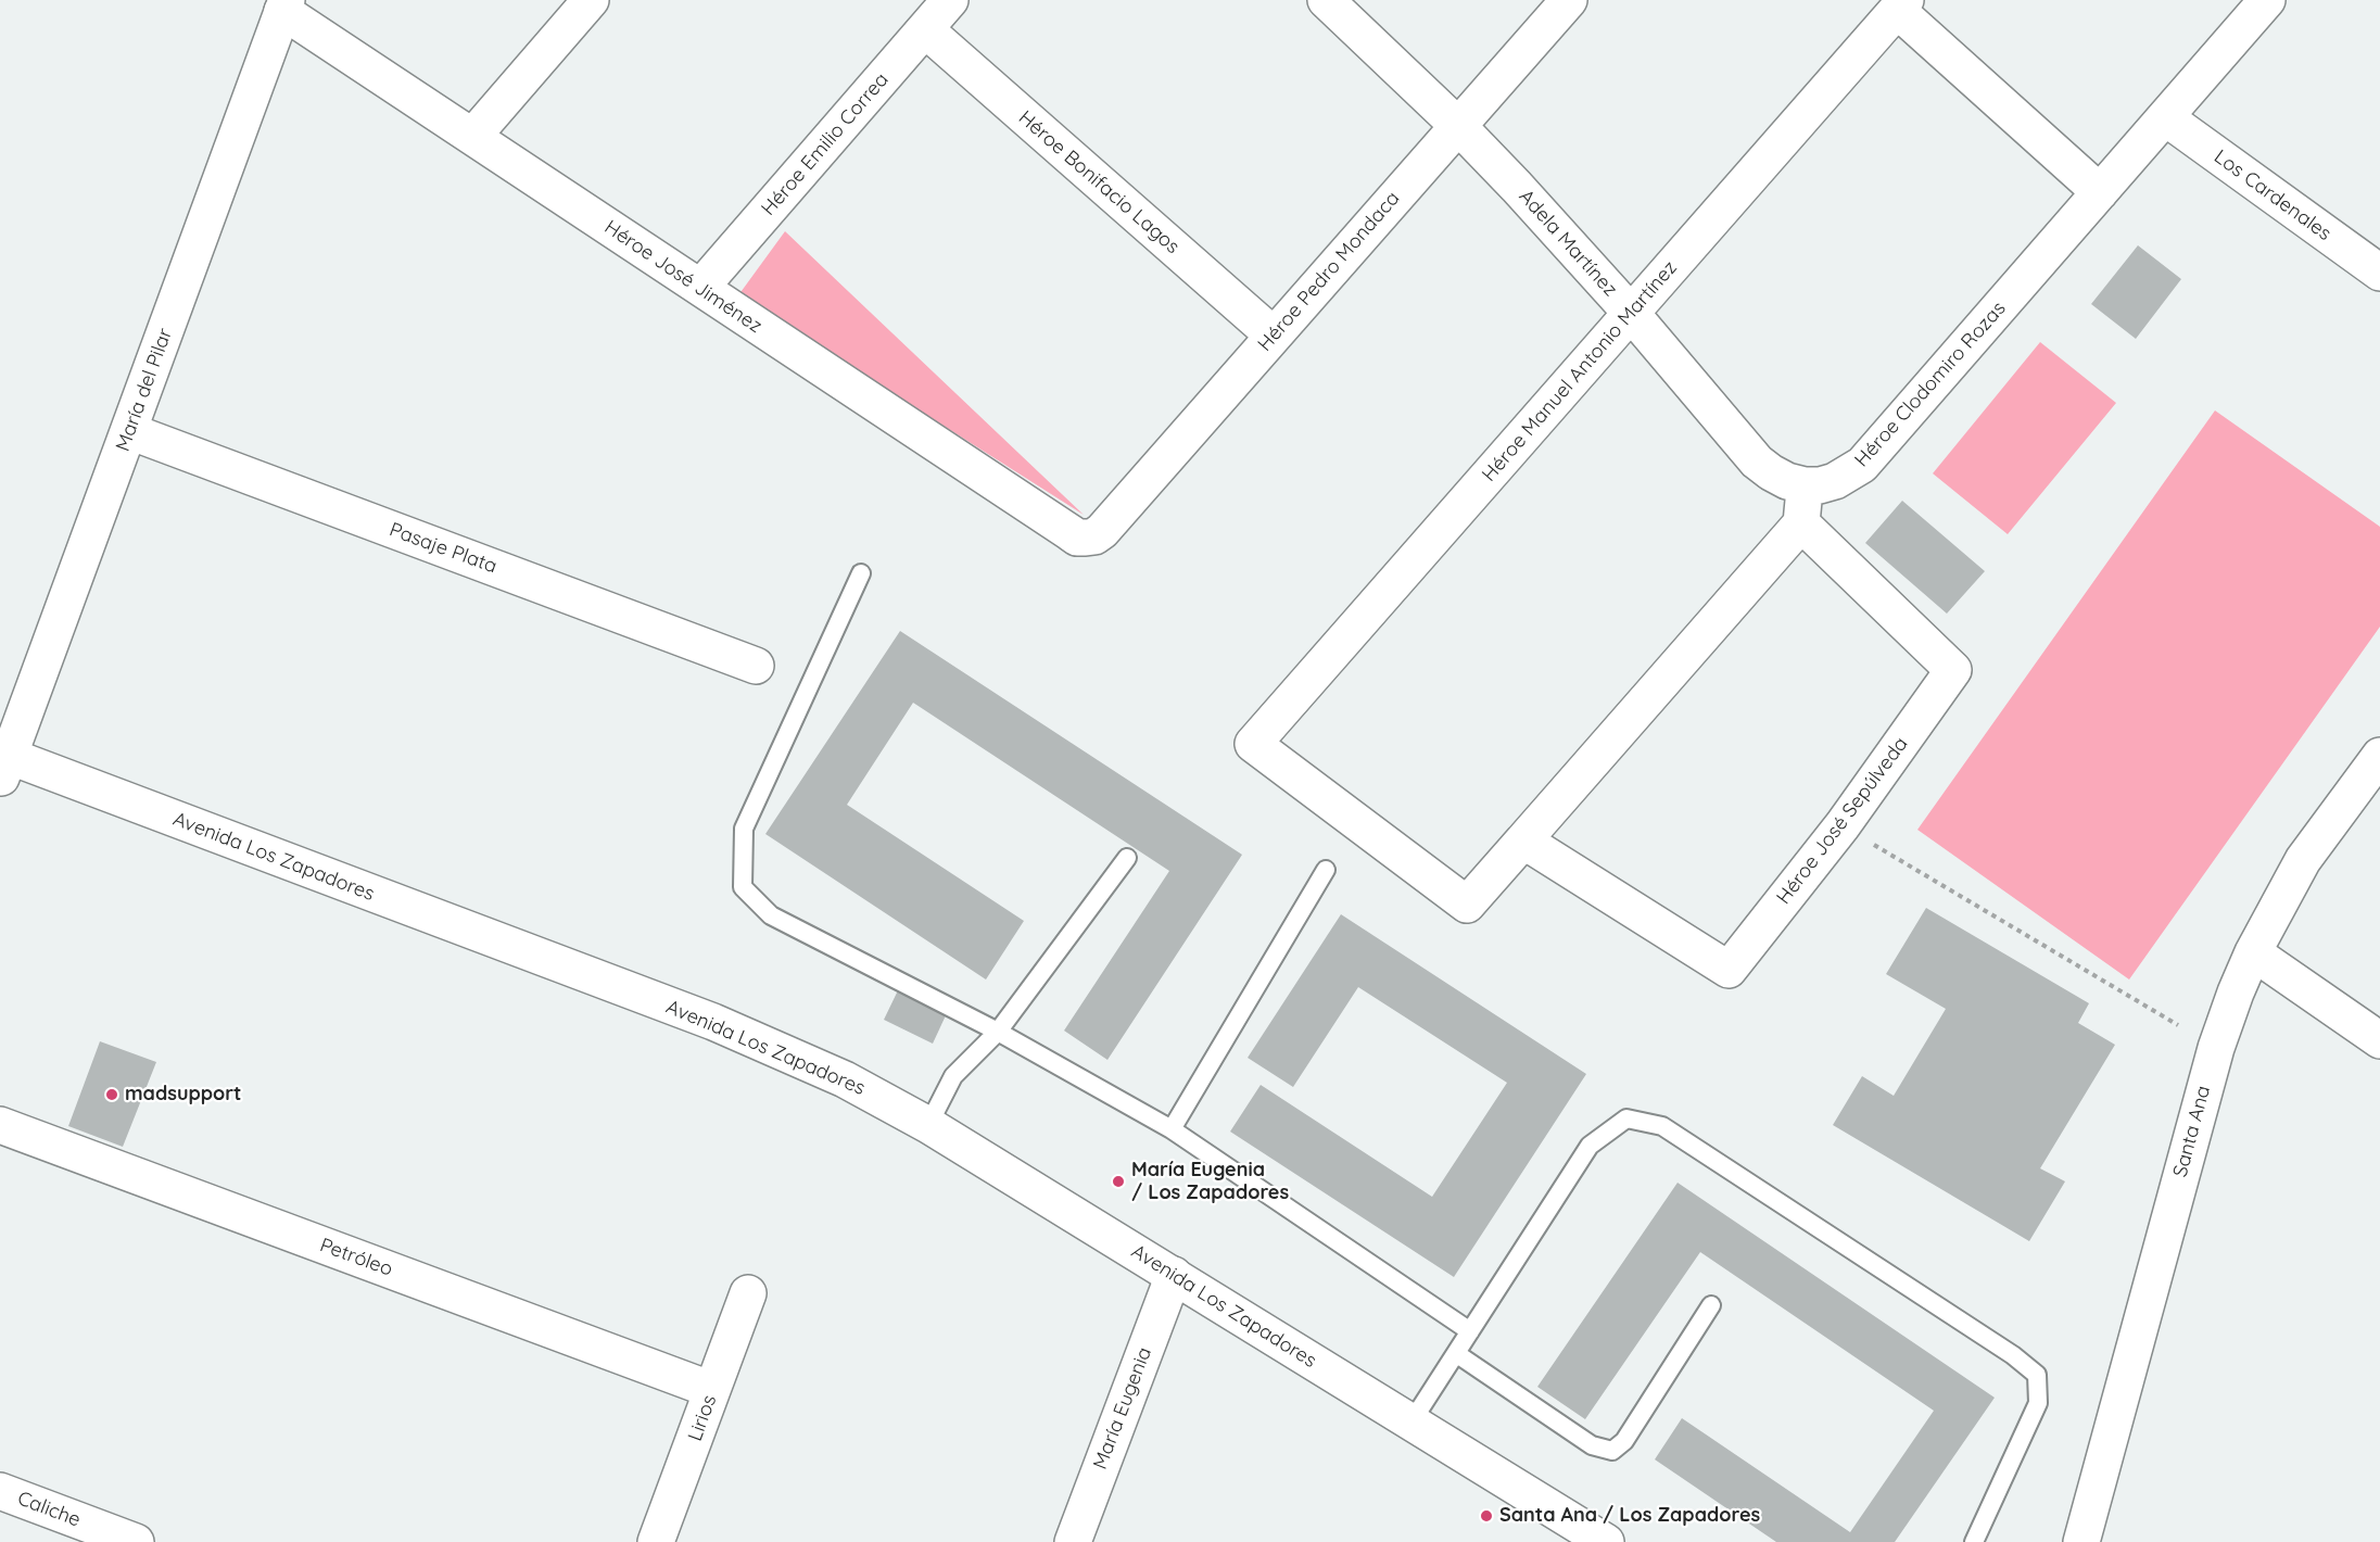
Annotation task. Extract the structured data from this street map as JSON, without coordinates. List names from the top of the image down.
{
  "streets": {
    "street": [
      "Héroe Emilio Correa",
      "Héroe Bonifacio Lagos",
      "Los Cardenales",
      "Adela Martínez",
      "Héroe Pedro Mondaca",
      "Héroe José Jiménez",
      "Héroe Manuel Antonio Martínez",
      "Héroe Clodomiro Rozas",
      "María del Pilar",
      "Pasaje Plata",
      "Héroe José Sepúlveda",
      "Avenida Los Zapadores",
      "Santa Ana",
      "Petróleo",
      "María Eugenia",
      "Lirios",
      "Caliche"
    ]
  },
  "crossings": [
    ["Héroe Emilio Correa", "Héroe Bonifacio Lagos"],
    ["Héroe Emilio Correa", "Héroe José Jiménez"],
    ["Héroe Bonifacio Lagos", "Héroe Pedro Mondaca"],
    ["Los Cardenales", "Héroe Clodomiro Rozas"],
    ["Adela Martínez", "Héroe Pedro Mondaca"],
    ["Adela Martínez", "Héroe Manuel Antonio Martínez"],
    ["Adela Martínez", "Héroe Clodomiro Rozas"],
    ["Héroe Pedro Mondaca", "Héroe José Jiménez"],
    ["Héroe José Jiménez", "María del Pilar"],
    ["Héroe Manuel Antonio Martínez", "Héroe José Sepúlveda"],
    ["María del Pilar", "Pasaje Plata"],
    ["María del Pilar", "Avenida Los Zapadores"],
    ["Avenida Los Zapadores", "María Eugenia"],
    ["Petróleo", "Lirios"]
  ],
  "places": ["madsupport", "María Eugenia / Los Zapadores", "Santa Ana / Los Zapadores"]
}
